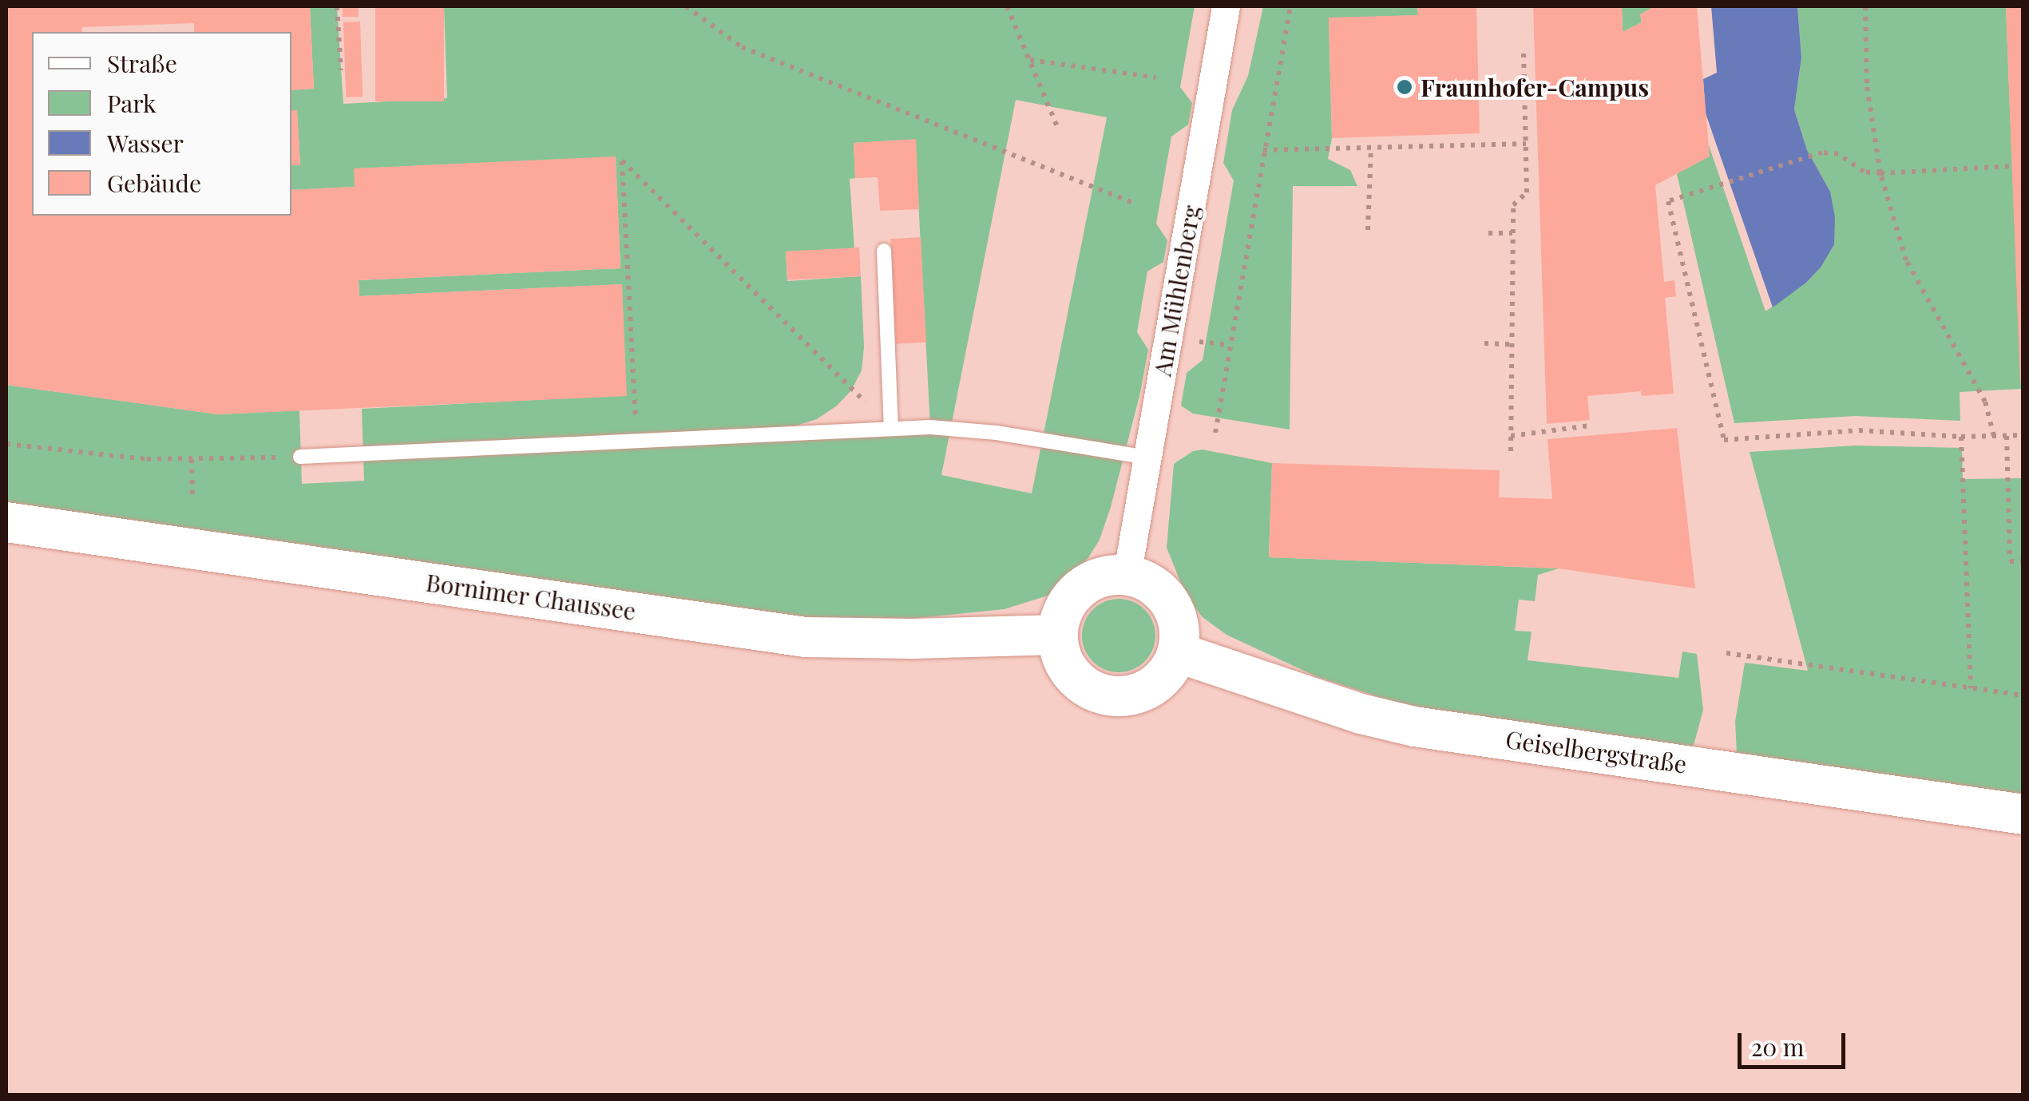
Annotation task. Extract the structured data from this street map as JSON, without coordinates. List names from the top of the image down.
{
  "streets": {
    "street": ["Am Mühlenberg", "Bornimer Chaussee", "Geiselbergstraße"]
  },
  "crossings": [
    ["Am Mühlenberg", "Bornimer Chaussee"],
    ["Am Mühlenberg", "Geiselbergstraße"],
    ["Bornimer Chaussee", "Geiselbergstraße"]
  ],
  "places": ["Fraunhofer-Campus"],
  "legend": [
    "Straße",
    "Park",
    "Wasser",
    "Gebäude"
  ],
  "scale_bar": "20 m"
}
